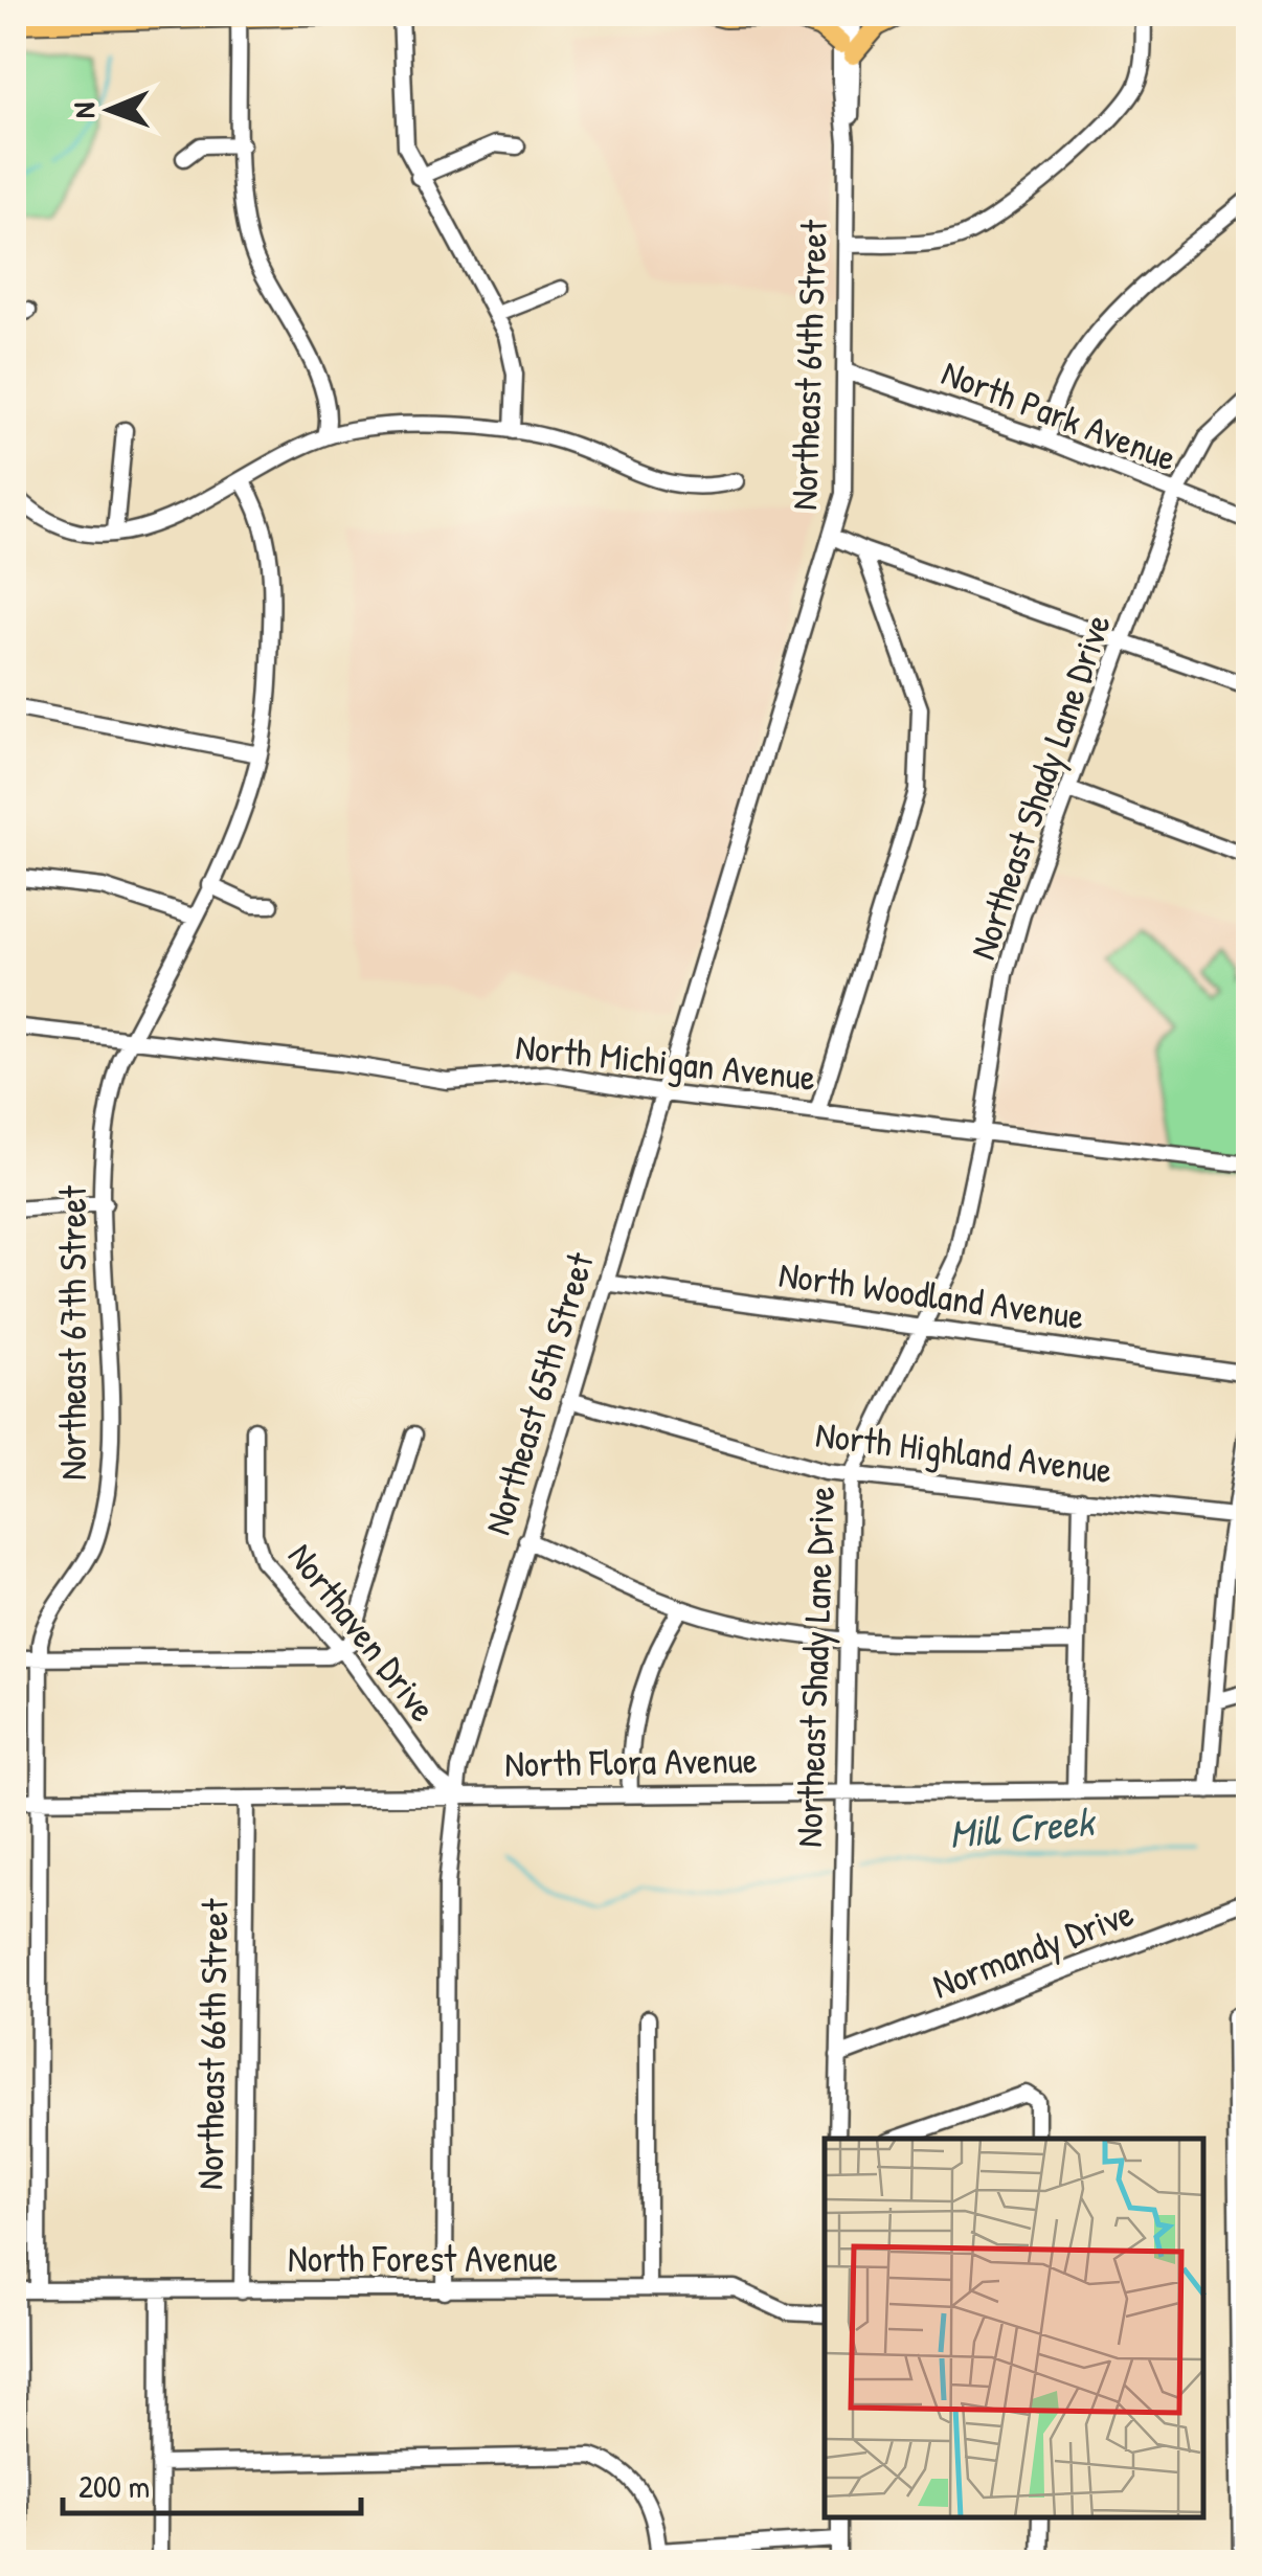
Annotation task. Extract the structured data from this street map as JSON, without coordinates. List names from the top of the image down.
{
  "streets": {
    "street": [
      "Northeast 64th Street",
      "North Park Avenue",
      "Northeast Shady Lane Drive",
      "North Michigan Avenue",
      "North Woodland Avenue",
      "Northeast 67th Street",
      "Northeast 65th Street",
      "North Highland Avenue",
      "Northaven Drive",
      "North Flora Avenue",
      "Normandy Drive",
      "Northeast 66th Street",
      "North Forest Avenue"
    ]
  },
  "crossings": [
    ["Northeast 64th Street", "North Park Avenue"],
    ["Northeast 64th Street", "North Michigan Avenue"],
    ["Northeast 64th Street", "Northeast 65th Street"],
    ["North Park Avenue", "Northeast Shady Lane Drive"],
    ["Northeast Shady Lane Drive", "North Michigan Avenue"],
    ["Northeast Shady Lane Drive", "North Woodland Avenue"],
    ["Northeast Shady Lane Drive", "North Highland Avenue"],
    ["Northeast Shady Lane Drive", "North Flora Avenue"],
    ["Northeast Shady Lane Drive", "Normandy Drive"],
    ["North Michigan Avenue", "Northeast 67th Street"],
    ["North Michigan Avenue", "Northeast 65th Street"],
    ["North Woodland Avenue", "Northeast 65th Street"],
    ["Northeast 67th Street", "North Flora Avenue"],
    ["Northeast 67th Street", "North Forest Avenue"],
    ["Northeast 65th Street", "North Highland Avenue"],
    ["Northeast 65th Street", "Northaven Drive"],
    ["Northeast 65th Street", "North Flora Avenue"],
    ["Northeast 65th Street", "North Forest Avenue"],
    ["Northaven Drive", "North Flora Avenue"],
    ["North Flora Avenue", "Northeast 66th Street"],
    ["Northeast 66th Street", "North Forest Avenue"]
  ],
  "water": ["Mill Creek"],
  "scale_bar": "200 m",
  "north": "left"
}
